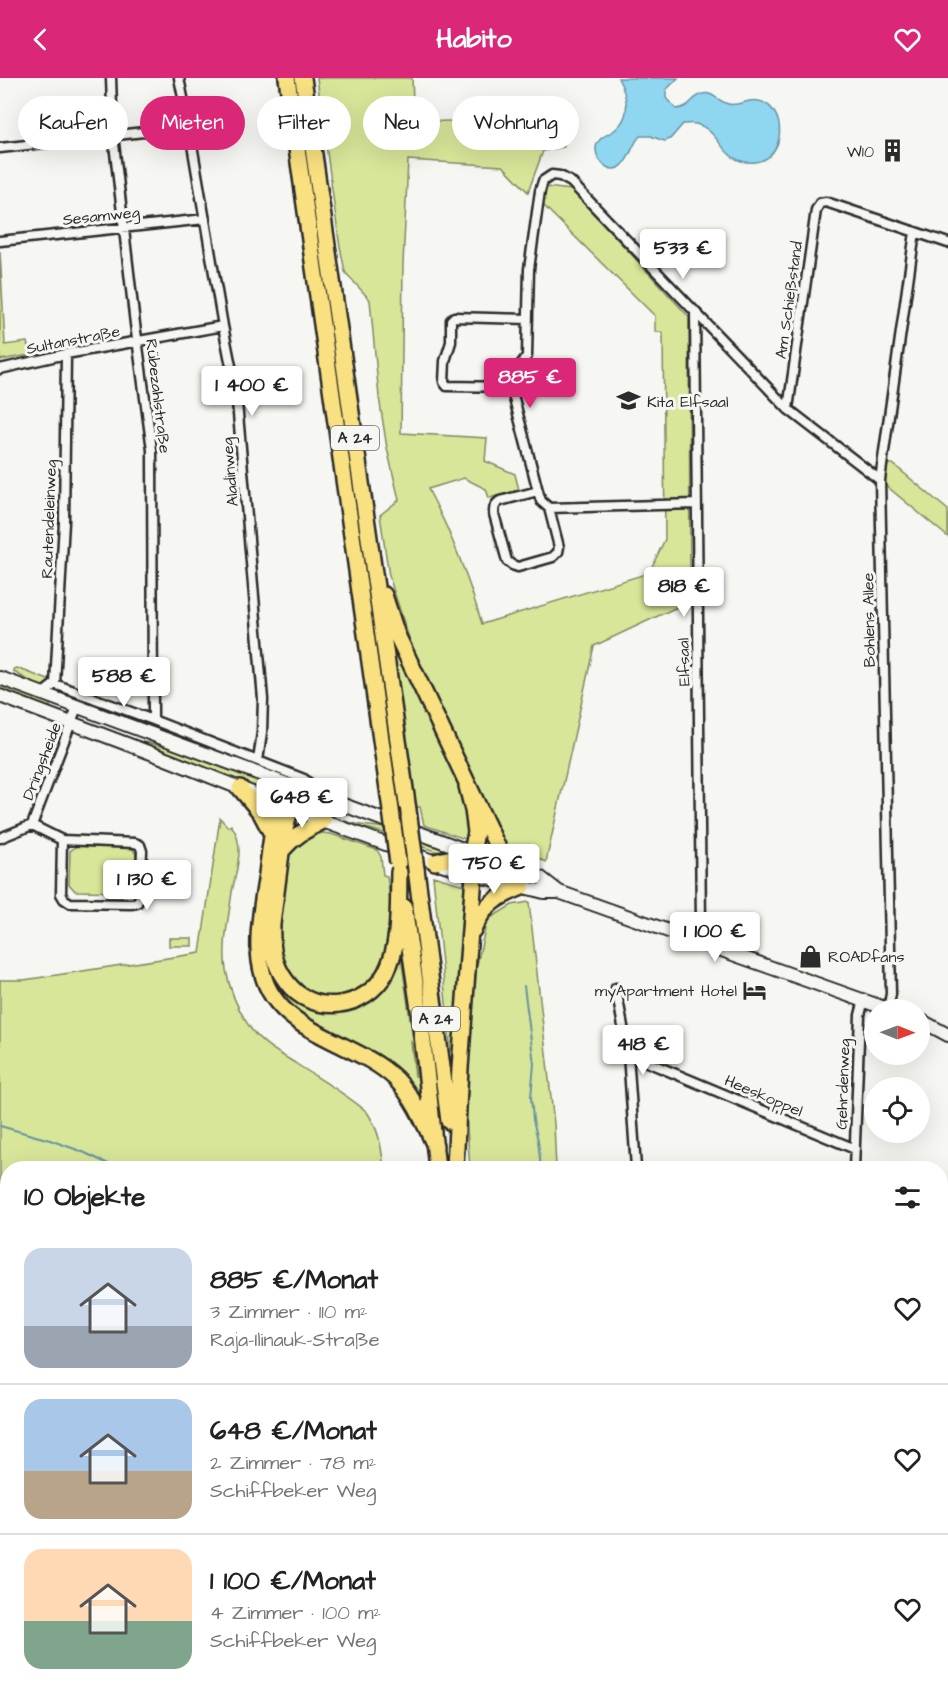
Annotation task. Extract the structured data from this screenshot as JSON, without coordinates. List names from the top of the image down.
{
  "streets": {
    "highway": ["A 24"],
    "street": [
      "Sesamweg",
      "Am Schießstand",
      "Sultanstraße",
      "Rübezahlstraße",
      "Aladinweg",
      "Rautendeleinweg",
      "Bohlens Allee",
      "Elfsaal",
      "Dringsheide",
      "Gehrdenweg",
      "Heeskoppel"
    ]
  },
  "crossings": [
    ["Sesamweg", "Rübezahlstraße"],
    ["Sesamweg", "Aladinweg"],
    ["Am Schießstand", "Bohlens Allee"],
    ["Sultanstraße", "Rübezahlstraße"],
    ["Sultanstraße", "Aladinweg"],
    ["Sultanstraße", "Rautendeleinweg"],
    ["Gehrdenweg", "Heeskoppel"]
  ],
  "places": {
    "building": ["W10"],
    "school or university": ["Kita Elfsaal"],
    "shop": ["ROADfans"],
    "hotel": ["myApartment Hotel"]
  },
  "north": "right",
  "page": {
    "header": "Habito",
    "chip": [
      "Kaufen",
      "Mieten",
      "Filter",
      "Neu",
      "Wohnung"
    ],
    "price": [
      "533 €",
      "885 €",
      "1 400 €",
      "818 €",
      "588 €",
      "648 €",
      "750 €",
      "1 130 €",
      "1 100 €",
      "418 €"
    ],
    "heading": "10 Objekte",
    "list": [
      {
        "name": "885 €/Monat",
        "note": "3 Zimmer · 110 m² · Raja-Ilinauk-Straße"
      },
      {
        "name": "648 €/Monat",
        "note": "2 Zimmer · 78 m² · Schiffbeker Weg"
      },
      {
        "name": "1 100 €/Monat",
        "note": "4 Zimmer · 100 m² · Schiffbeker Weg"
      }
    ]
  }
}
